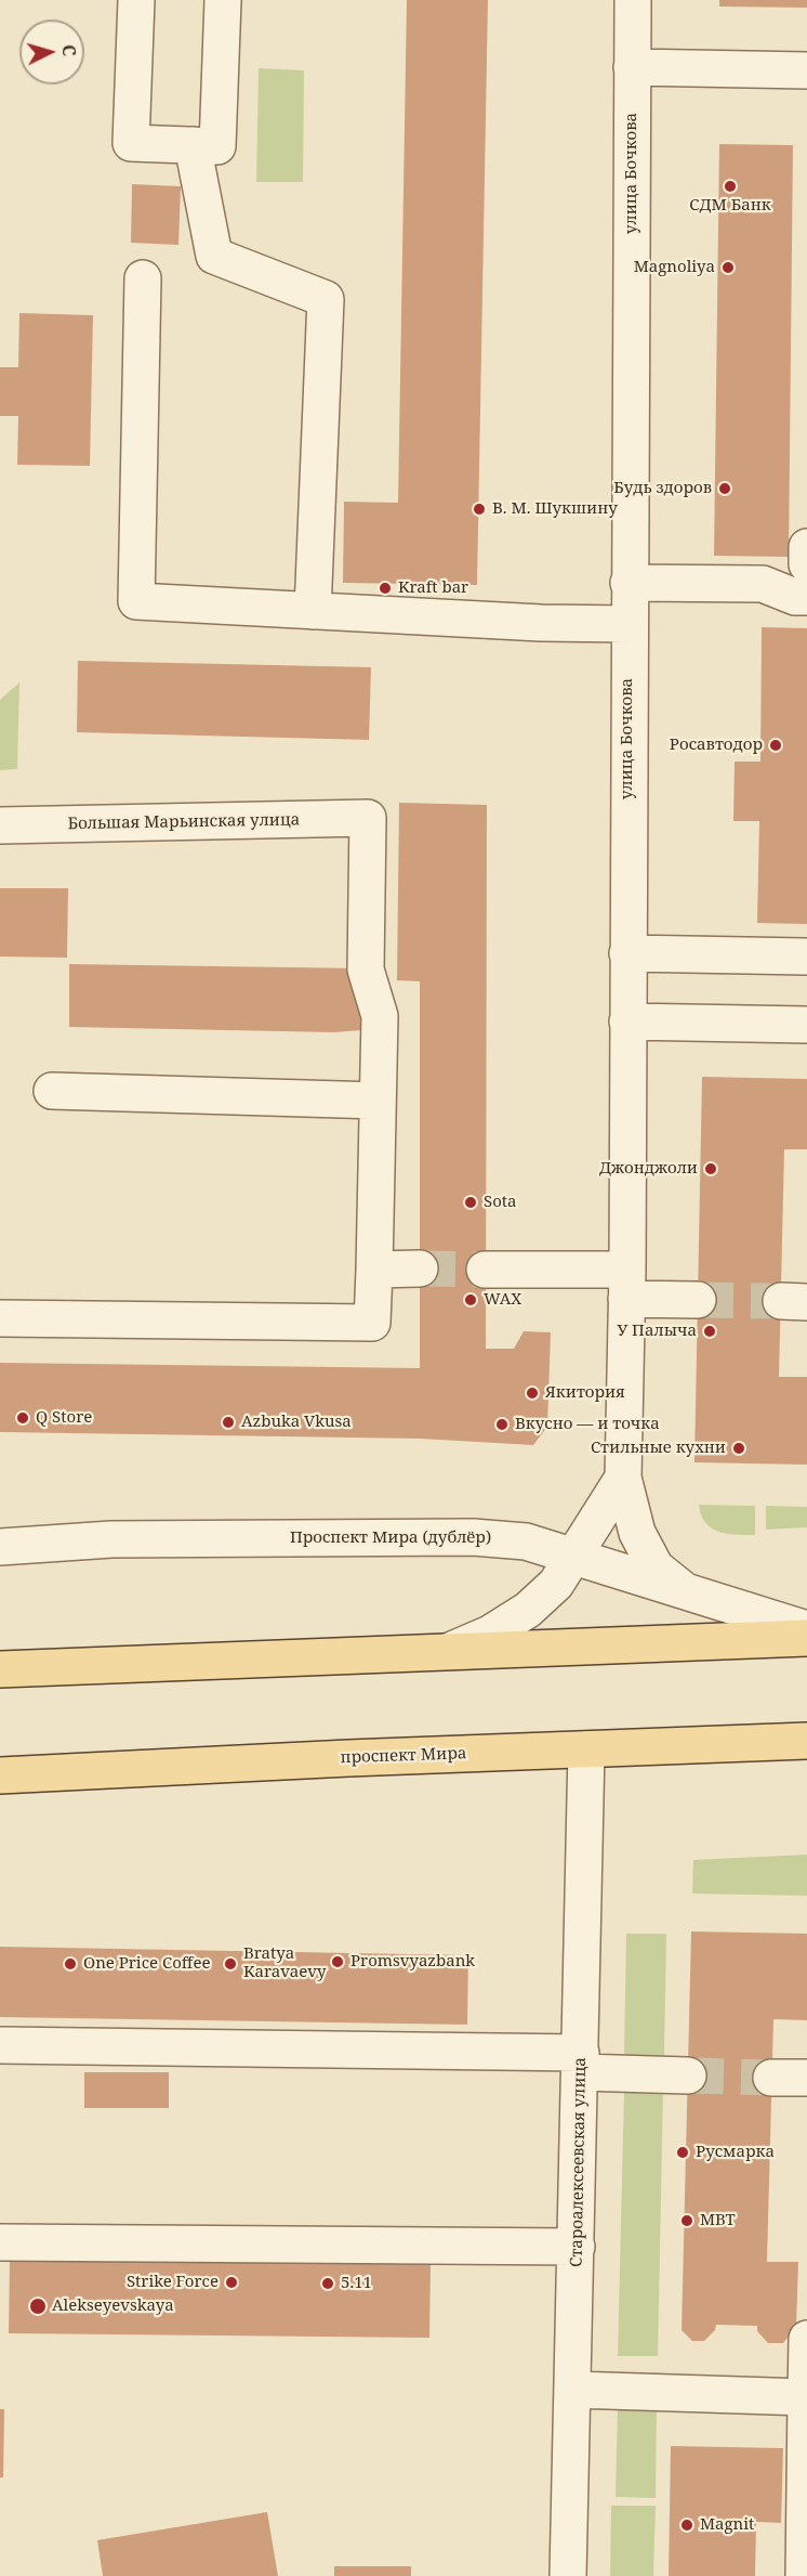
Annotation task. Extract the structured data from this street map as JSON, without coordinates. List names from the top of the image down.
{
  "streets": {
    "main road": ["проспект Мира"],
    "street": [
      "улица Бочкова",
      "Большая Марьинская улица",
      "Проспект Мира (дублёр)",
      "Староалексеевская улица"
    ]
  },
  "crossings": [
    ["улица Бочкова", "Проспект Мира (дублёр)"],
    ["проспект Мира", "Староалексеевская улица"]
  ],
  "places": [
    "СДМ Банк",
    "Magnoliya",
    "Будь здоров",
    "В. М. Шукшину",
    "Kraft bar",
    "Росавтодор",
    "Джонджоли",
    "Sota",
    "WAX",
    "У Палыча",
    "Якитория",
    "Q Store",
    "Azbuka Vkusa",
    "Вкусно — и точка",
    "Стильные кухни",
    "Promsvyazbank",
    "One Price Coffee",
    "Bratya Karavaevy",
    "Русмарка",
    "MBT",
    "Strike Force",
    "5.11",
    "Alekseyevskaya",
    "Magnit"
  ],
  "north": "right"
}
